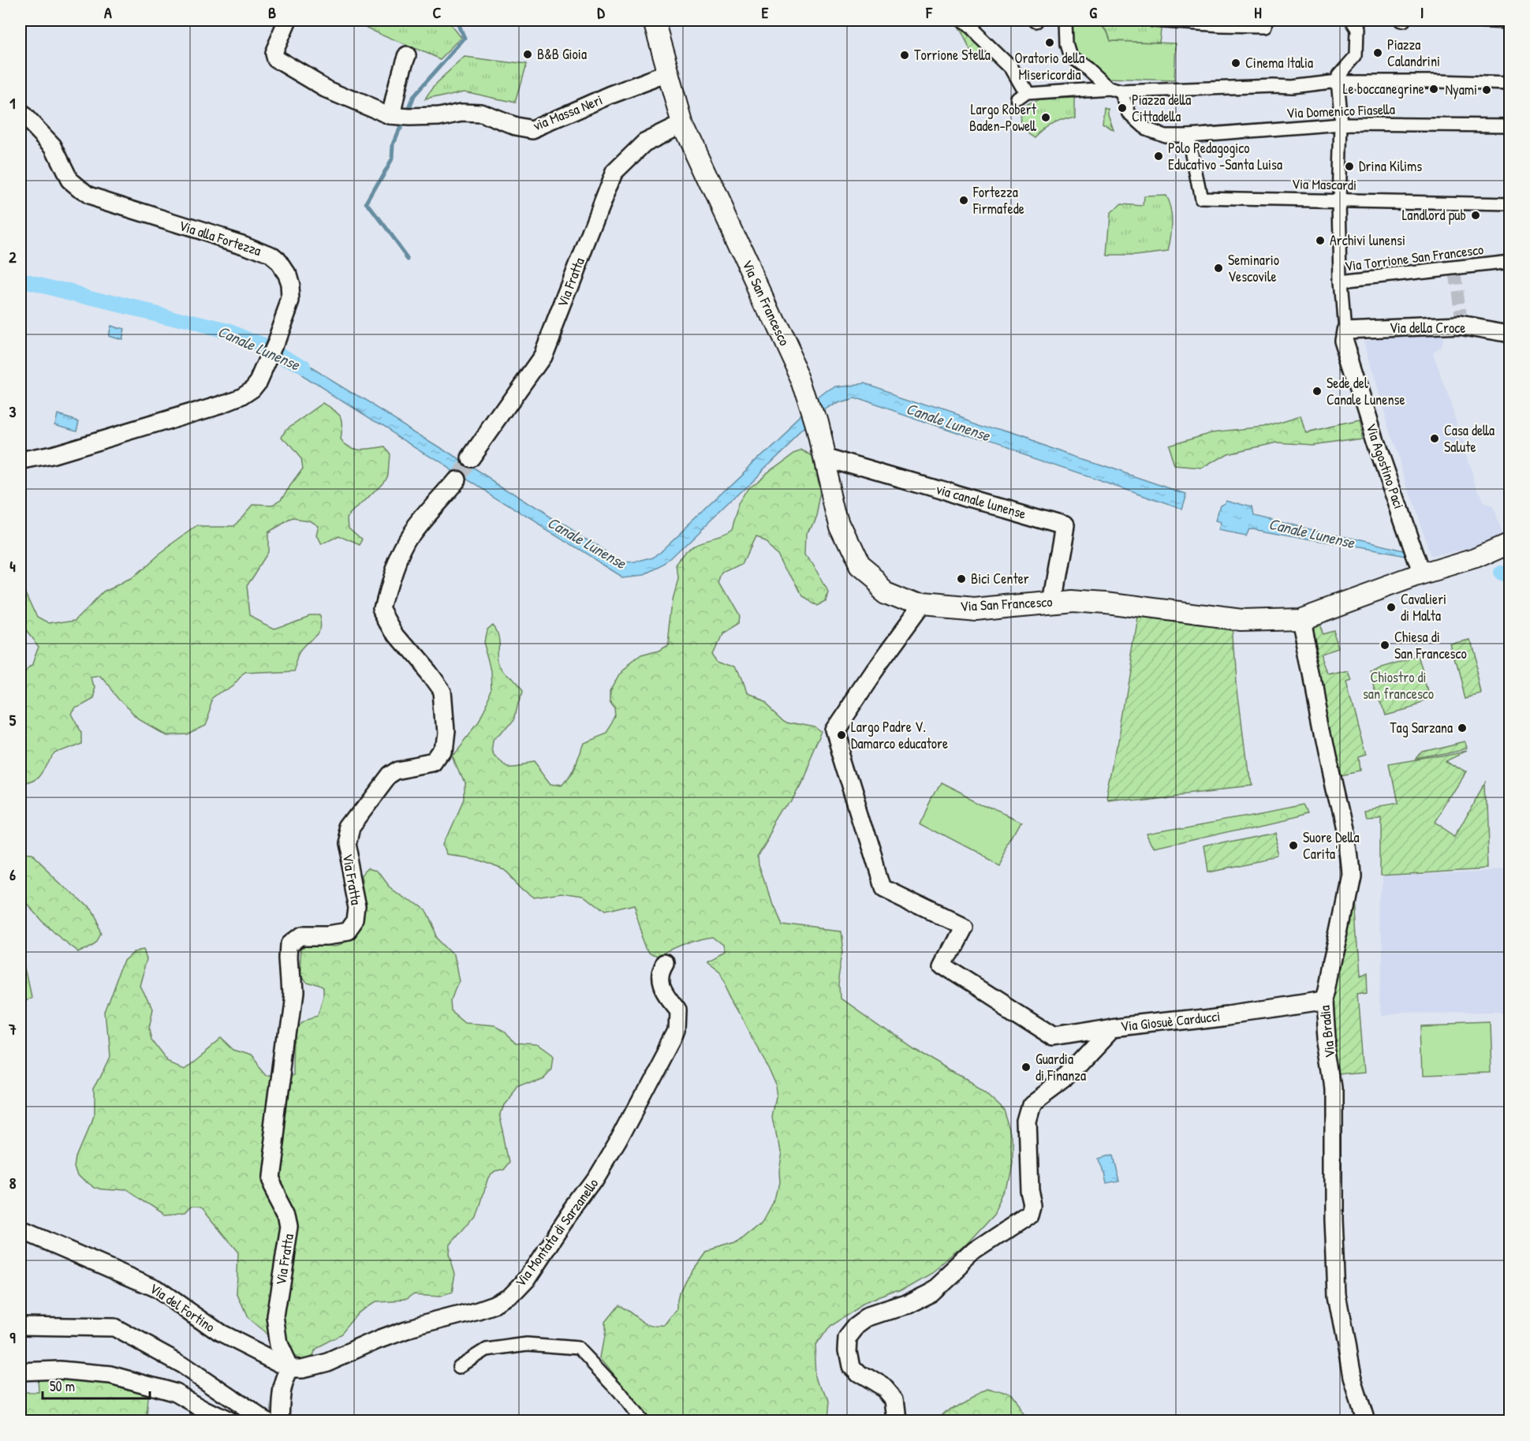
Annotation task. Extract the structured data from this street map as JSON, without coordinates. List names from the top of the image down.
{
  "streets": {
    "street": [
      "Via Domenico Fiasella",
      "via Massa Neri",
      "Via Mascardi",
      "Via alla Fortezza",
      "Via Torrione San Francesco",
      "Via Fratta",
      "Via San Francesco",
      "Via della Croce",
      "Via Agostino Paci",
      "via canale lunense",
      "Via Giosuè Carducci",
      "Via Bradia",
      "Via Montata di Sarzanello",
      "Via del Fortino"
    ]
  },
  "crossings": [
    ["Via Domenico Fiasella", "Via Mascardi"],
    ["via Massa Neri", "Via San Francesco"],
    ["Via Torrione San Francesco", "Via della Croce"],
    ["Via Torrione San Francesco", "Via Agostino Paci"],
    ["Via Fratta", "Via San Francesco"],
    ["Via Fratta", "Via Montata di Sarzanello"],
    ["Via Fratta", "Via del Fortino"],
    ["Via San Francesco", "Via Agostino Paci"],
    ["Via San Francesco", "via canale lunense"],
    ["Via San Francesco", "Via Bradia"],
    ["Via della Croce", "Via Agostino Paci"],
    ["Via Giosuè Carducci", "Via Bradia"],
    ["Via Montata di Sarzanello", "Via del Fortino"]
  ],
  "water": ["Canale Lunense"],
  "parks": ["Chiostro di san francesco"],
  "places": [
    "Oratorio della Misericordia",
    "Piazza Calandrini",
    "B&B Gioia",
    "Torrione Stella",
    "Cinema Italia",
    "Le boccanegrine",
    "Nyami",
    "Piazza della Cittadella",
    "Largo Robert Baden-Powell",
    "Polo Pedagogico Educativo -Santa Luisa",
    "Drina Kilims",
    "Fortezza Firmafede",
    "Landlord pub",
    "Archivi lunensi",
    "Seminario Vescovile",
    "Sede del Canale Lunense",
    "Casa della Salute",
    "Bici Center",
    "Cavalieri di Malta",
    "Chiesa di San Francesco",
    "Tag Sarzana",
    "Largo Padre V. Damarco educatore",
    "Suore Della Carita'",
    "Guardia di Finanza"
  ],
  "scale_bar": "50 m",
  "grid": {
    "columns": [
      "A",
      "B",
      "C",
      "D",
      "E",
      "F",
      "G",
      "H",
      "I"
    ],
    "rows": [
      "1",
      "2",
      "3",
      "4",
      "5",
      "6",
      "7",
      "8",
      "9"
    ]
  }
}
